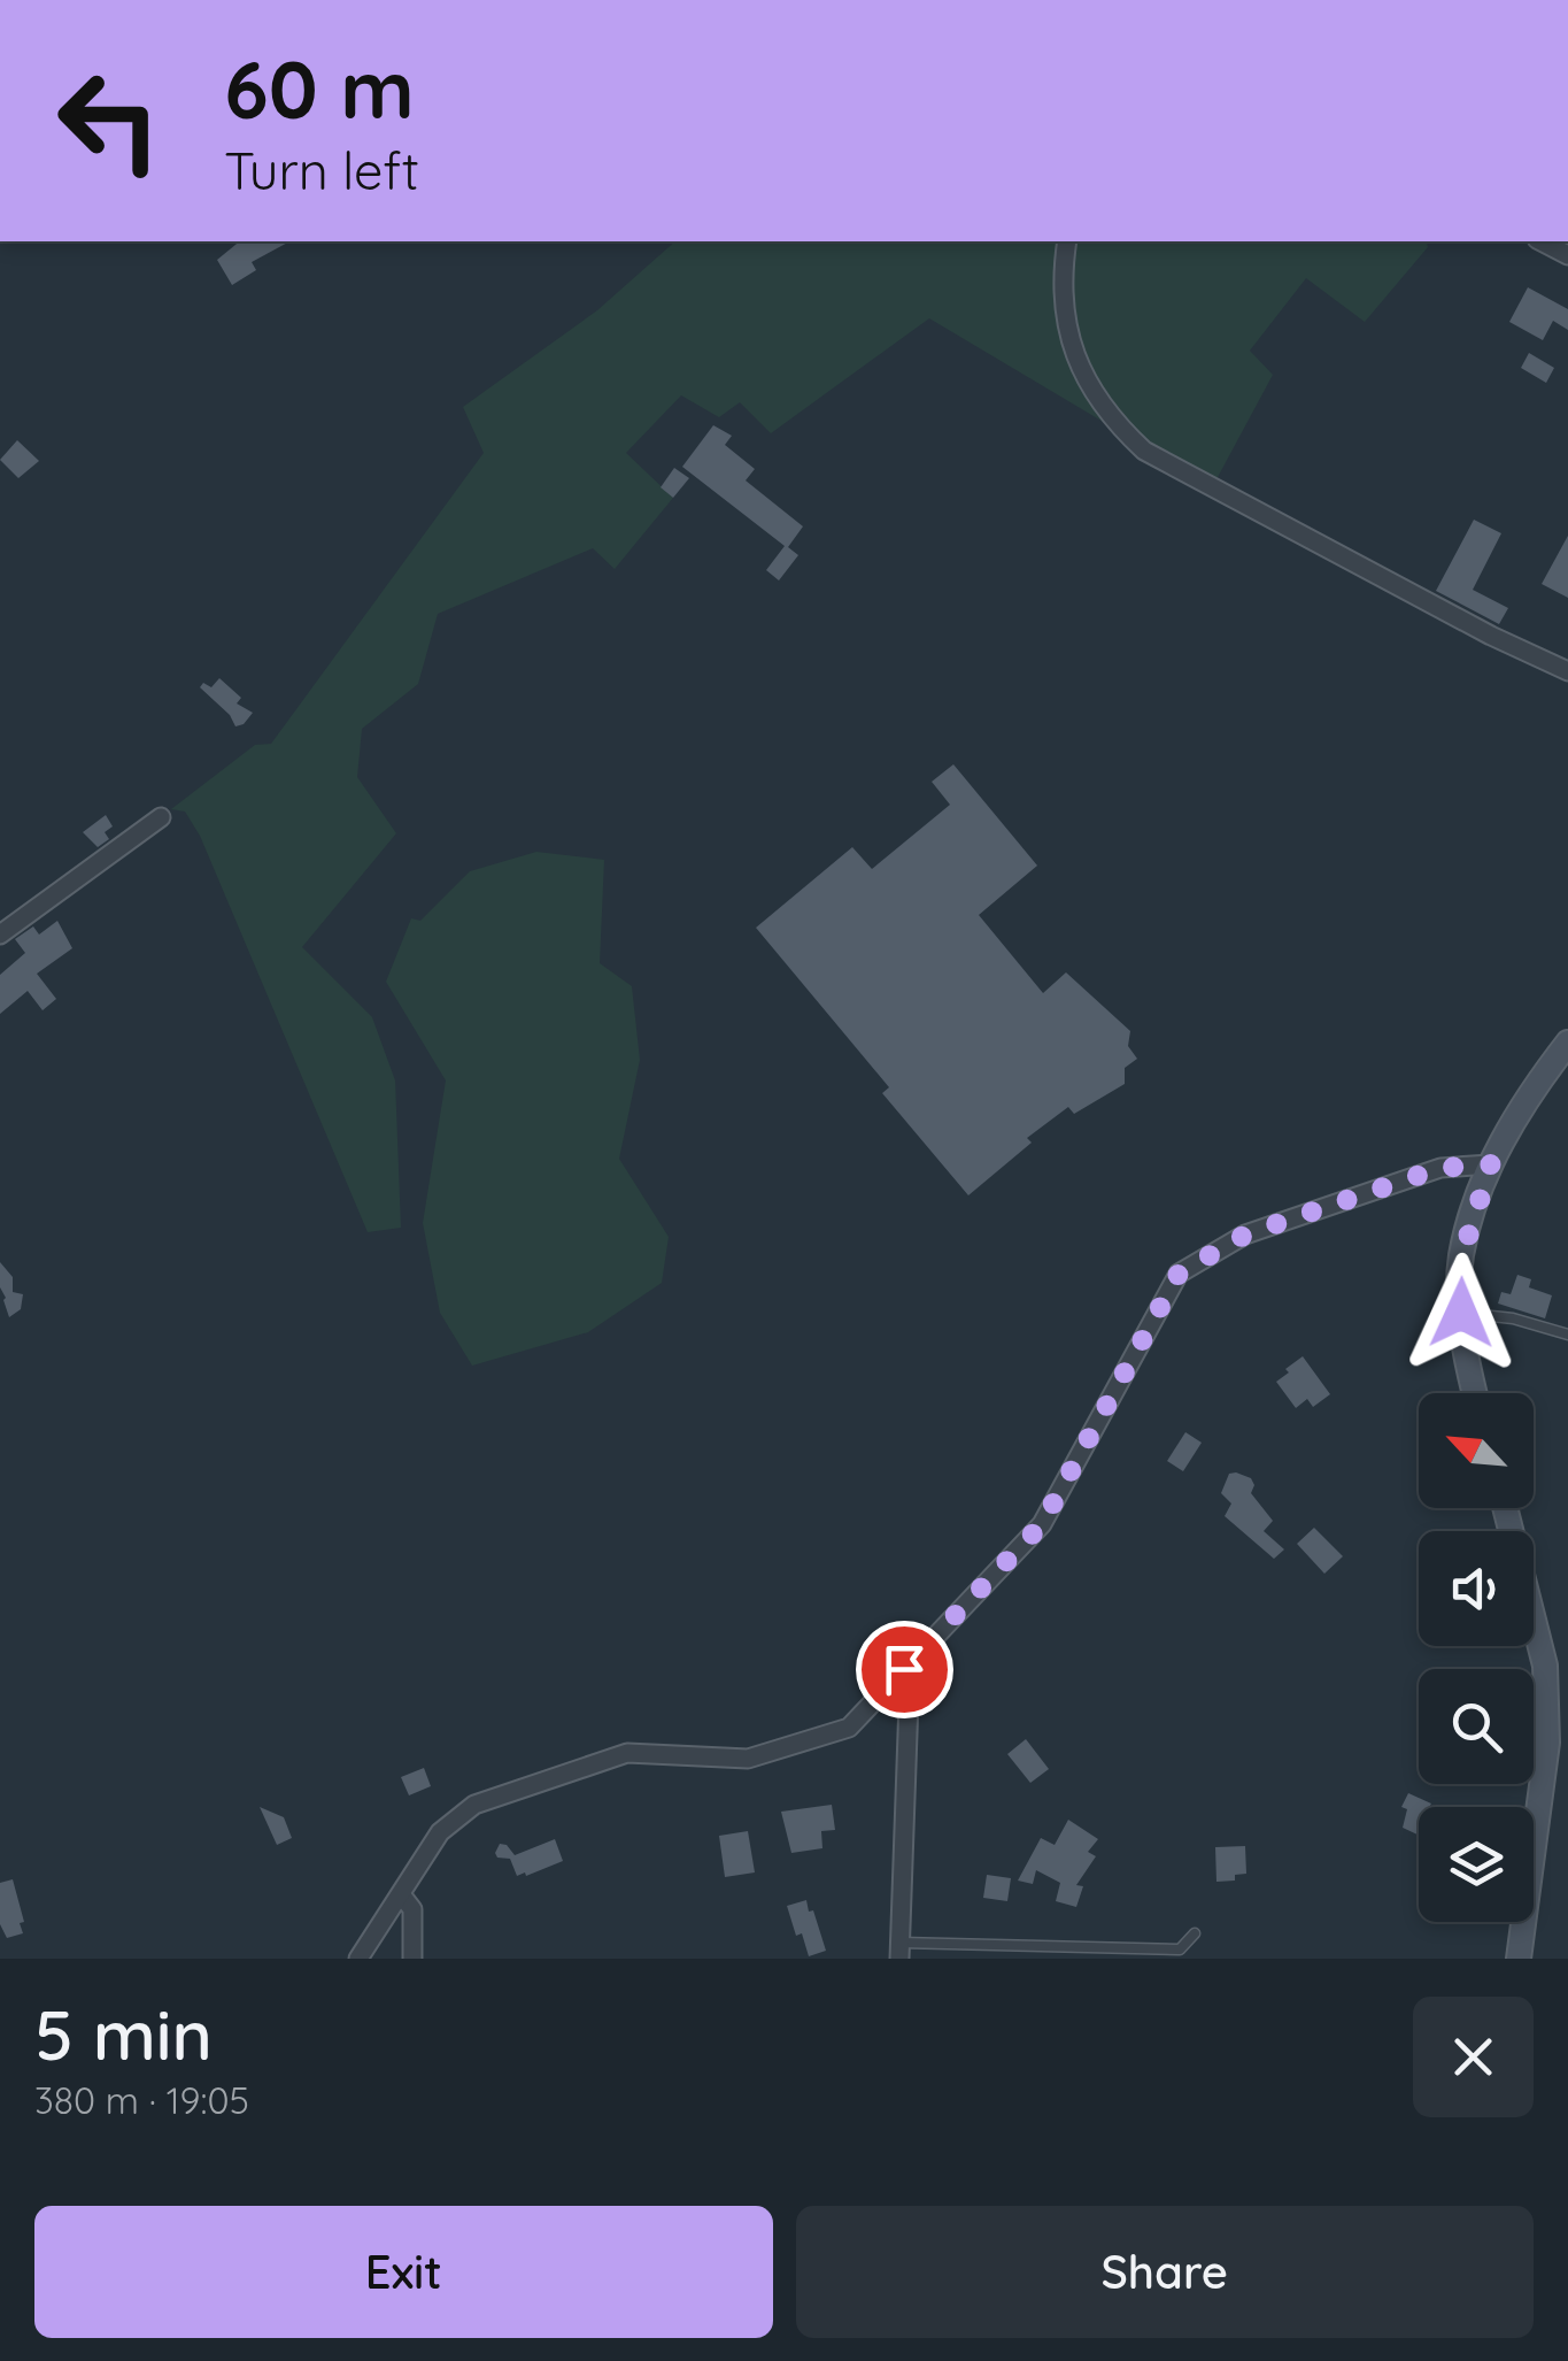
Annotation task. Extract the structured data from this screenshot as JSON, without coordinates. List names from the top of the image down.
{
  "north": "top left",
  "page": {
    "turn": ["60 m", "Turn left"],
    "heading": ["5 min", "380 m · 19:05"],
    "buttons": ["Exit", "Share"]
  }
}
